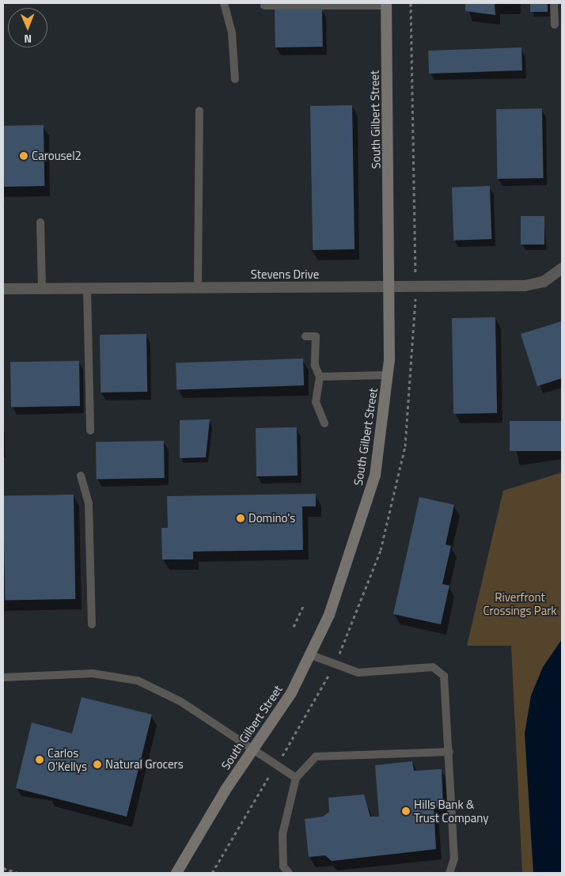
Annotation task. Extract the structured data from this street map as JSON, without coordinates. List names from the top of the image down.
{
  "streets": {
    "main road": ["South Gilbert Street"],
    "street": ["Stevens Drive"]
  },
  "crossings": [
    ["South Gilbert Street", "Stevens Drive"]
  ],
  "parks": ["Riverfront Crossings Park"],
  "places": [
    "Carousel2",
    "Domino's",
    "Carlos O'Kellys",
    "Natural Grocers",
    "Hills Bank & Trust Company"
  ],
  "north": "bottom"
}
